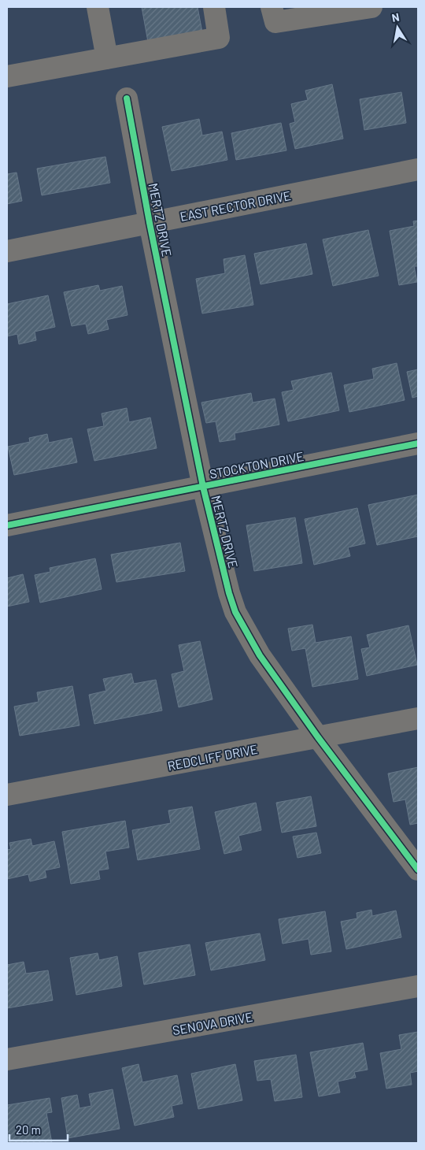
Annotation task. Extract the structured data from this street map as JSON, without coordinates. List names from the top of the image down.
{
  "streets": {
    "street": [
      "EAST RECTOR DRIVE",
      "MERTZ DRIVE",
      "STOCKTON DRIVE",
      "REDCLIFF DRIVE",
      "SENOVA DRIVE"
    ]
  },
  "crossings": [
    ["EAST RECTOR DRIVE", "MERTZ DRIVE"],
    ["MERTZ DRIVE", "STOCKTON DRIVE"],
    ["MERTZ DRIVE", "REDCLIFF DRIVE"]
  ],
  "scale_bar": "20 m",
  "north": "top"
}
